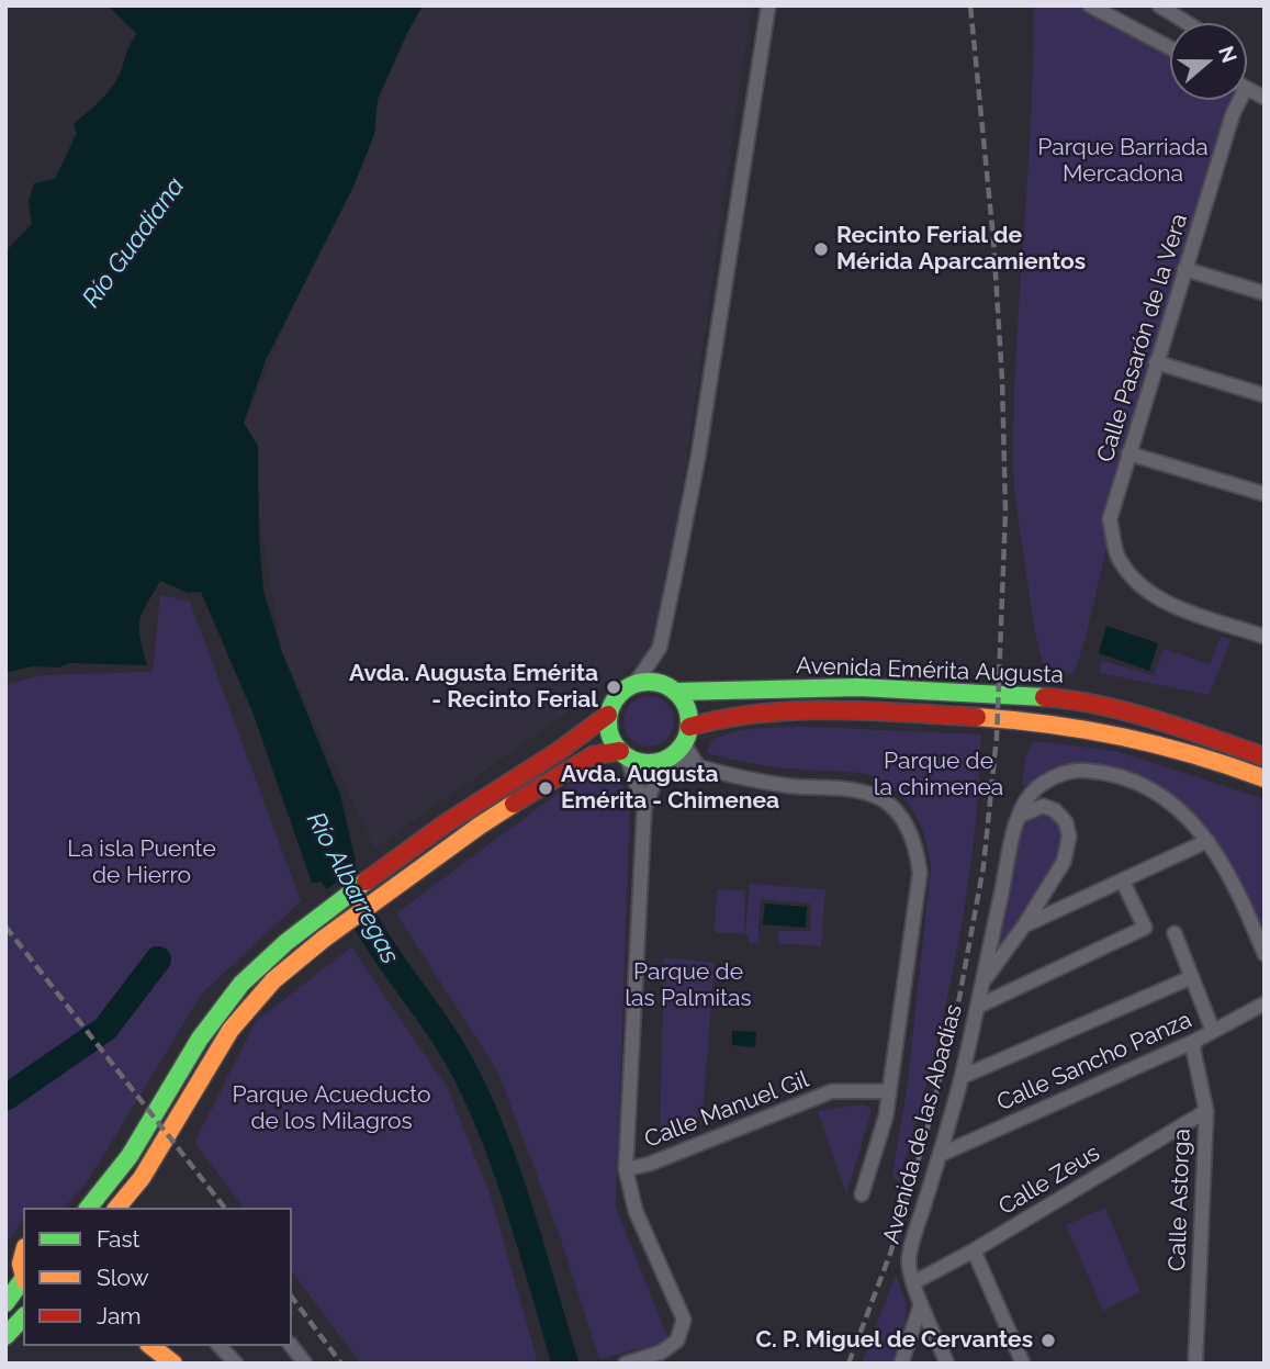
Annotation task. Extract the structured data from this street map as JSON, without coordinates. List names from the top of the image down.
{
  "streets": {
    "main road": ["Avenida Emérita Augusta"],
    "street": [
      "Calle Pasarón de la Vera",
      "Calle Sancho Panza",
      "Calle Manuel Gil",
      "Avenida de las Abadías",
      "Calle Zeus",
      "Calle Astorga"
    ]
  },
  "crossings": [
    ["Calle Sancho Panza", "Avenida de las Abadías"],
    ["Calle Sancho Panza", "Calle Astorga"],
    ["Avenida de las Abadías", "Calle Zeus"],
    ["Calle Zeus", "Calle Astorga"]
  ],
  "water": ["Río Guadiana", "Río Albarregas"],
  "parks": [
    "Parque Barriada Mercadona",
    "Parque de la chimenea",
    "La isla Puente de Hierro",
    "Parque de las Palmitas",
    "Parque Acueducto de los Milagros"
  ],
  "places": [
    "Recinto Ferial de Mérida Aparcamientos",
    "Avda. Augusta Emérita - Recinto Ferial",
    "Avda. Augusta Emérita - Chimenea",
    "C. P. Miguel de Cervantes"
  ],
  "legend": ["Fast", "Slow", "Jam"],
  "north": "right"
}
